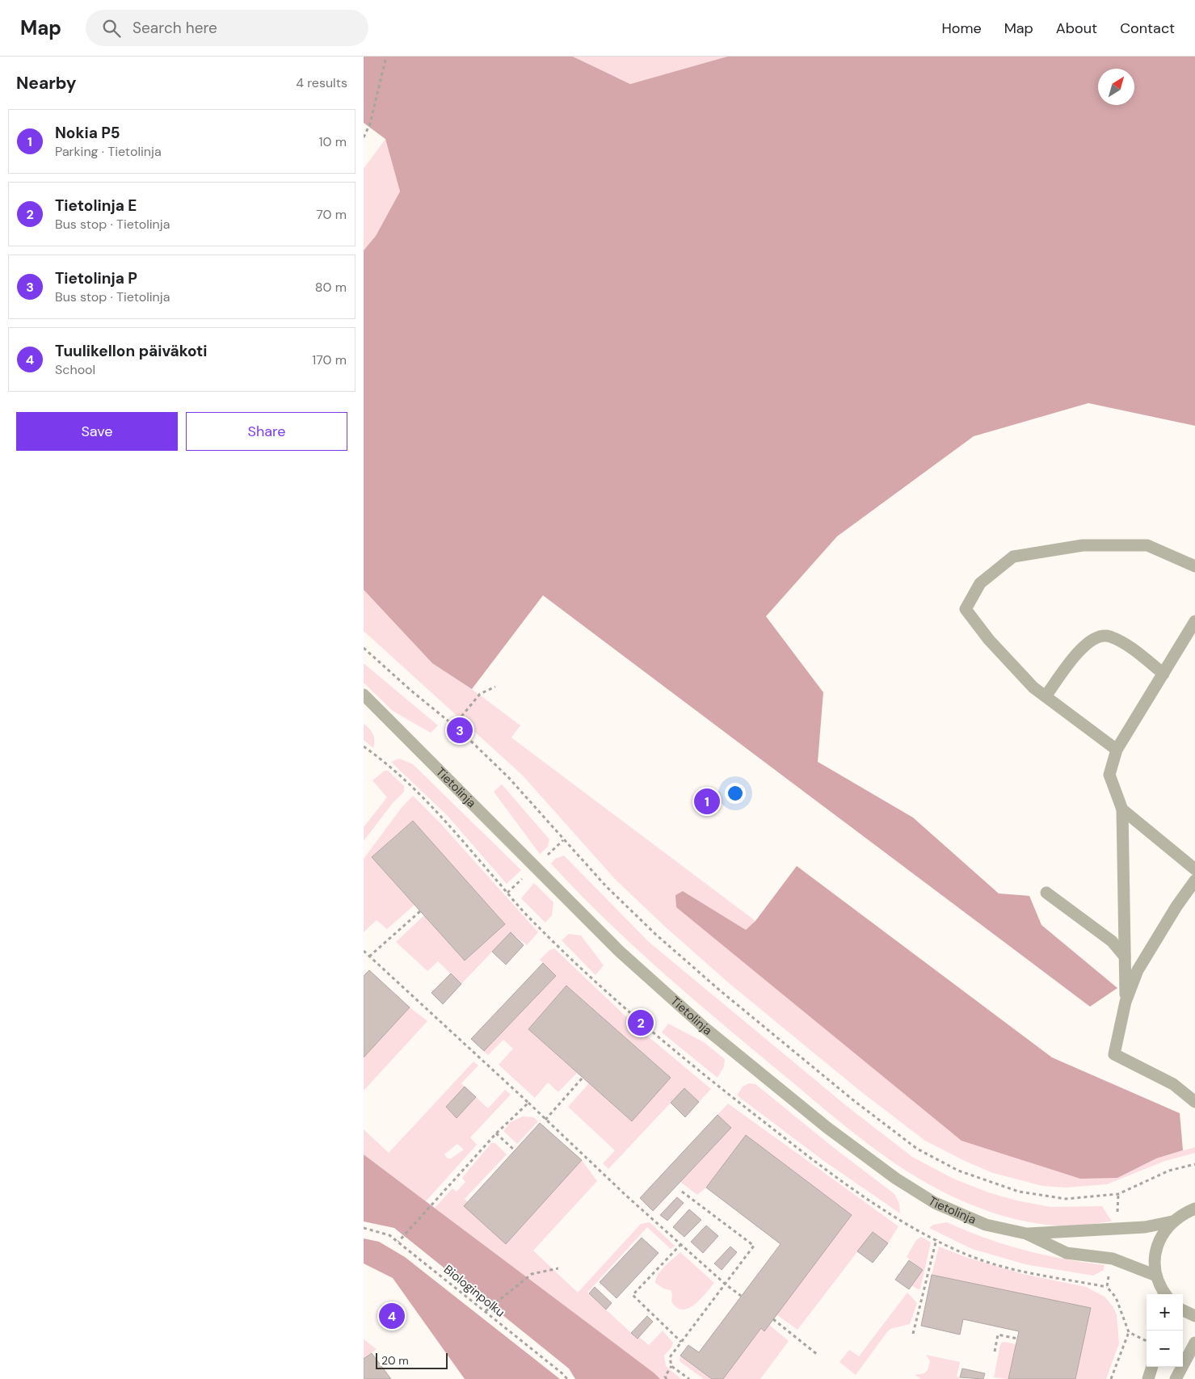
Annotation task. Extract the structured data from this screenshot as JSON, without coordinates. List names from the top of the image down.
{
  "streets": {
    "street": ["Tietolinja"],
    "path": ["Biologinpolku"]
  },
  "scale_bar": "20 m",
  "north": "top right",
  "page": {
    "header": "Map",
    "search": "Search here",
    "nav": [
      "Home",
      "Map",
      "About",
      "Contact"
    ],
    "heading": ["Nearby", "4 results"],
    "list": [
      {
        "mark": "1",
        "name": "Nokia P5",
        "note": "Parking · Tietolinja",
        "value": "10 m"
      },
      {
        "mark": "2",
        "name": "Tietolinja E",
        "note": "Bus stop · Tietolinja",
        "value": "70 m"
      },
      {
        "mark": "3",
        "name": "Tietolinja P",
        "note": "Bus stop · Tietolinja",
        "value": "80 m"
      },
      {
        "mark": "4",
        "name": "Tuulikellon päiväkoti",
        "note": "School",
        "value": "170 m"
      }
    ],
    "buttons": ["Save", "Share"],
    "pins": [
      "3",
      "1",
      "2",
      "4"
    ],
    "map_buttons": ["+", "−"],
    "scale": "20 m"
  }
}
